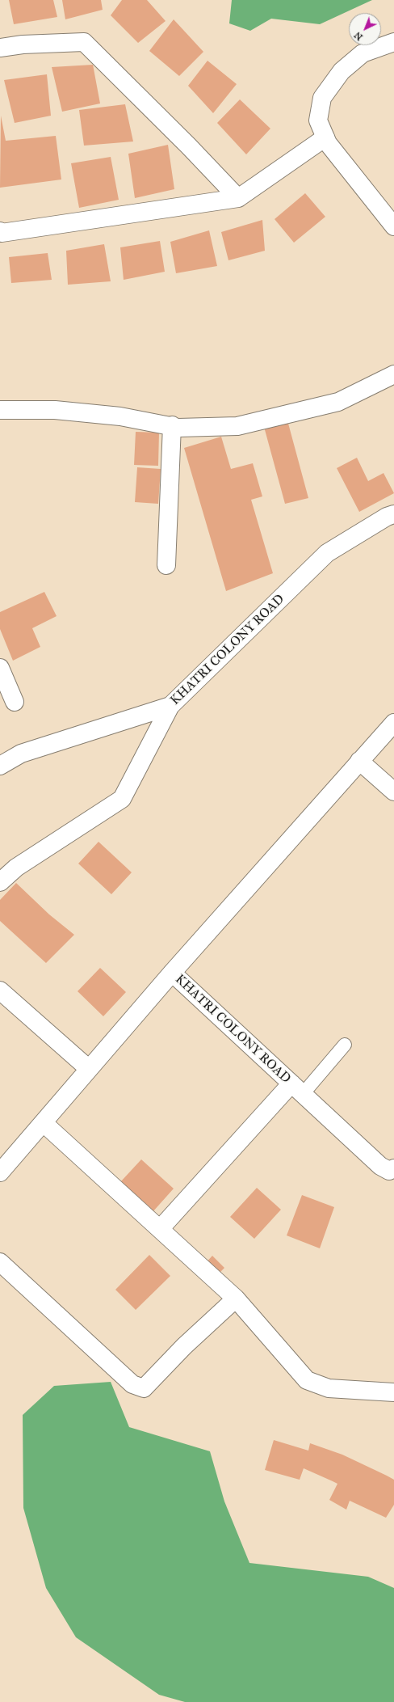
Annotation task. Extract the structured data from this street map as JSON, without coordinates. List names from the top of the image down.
{
  "streets": {
    "street": ["KHATRI COLONY ROAD"]
  },
  "north": "bottom left"
}
